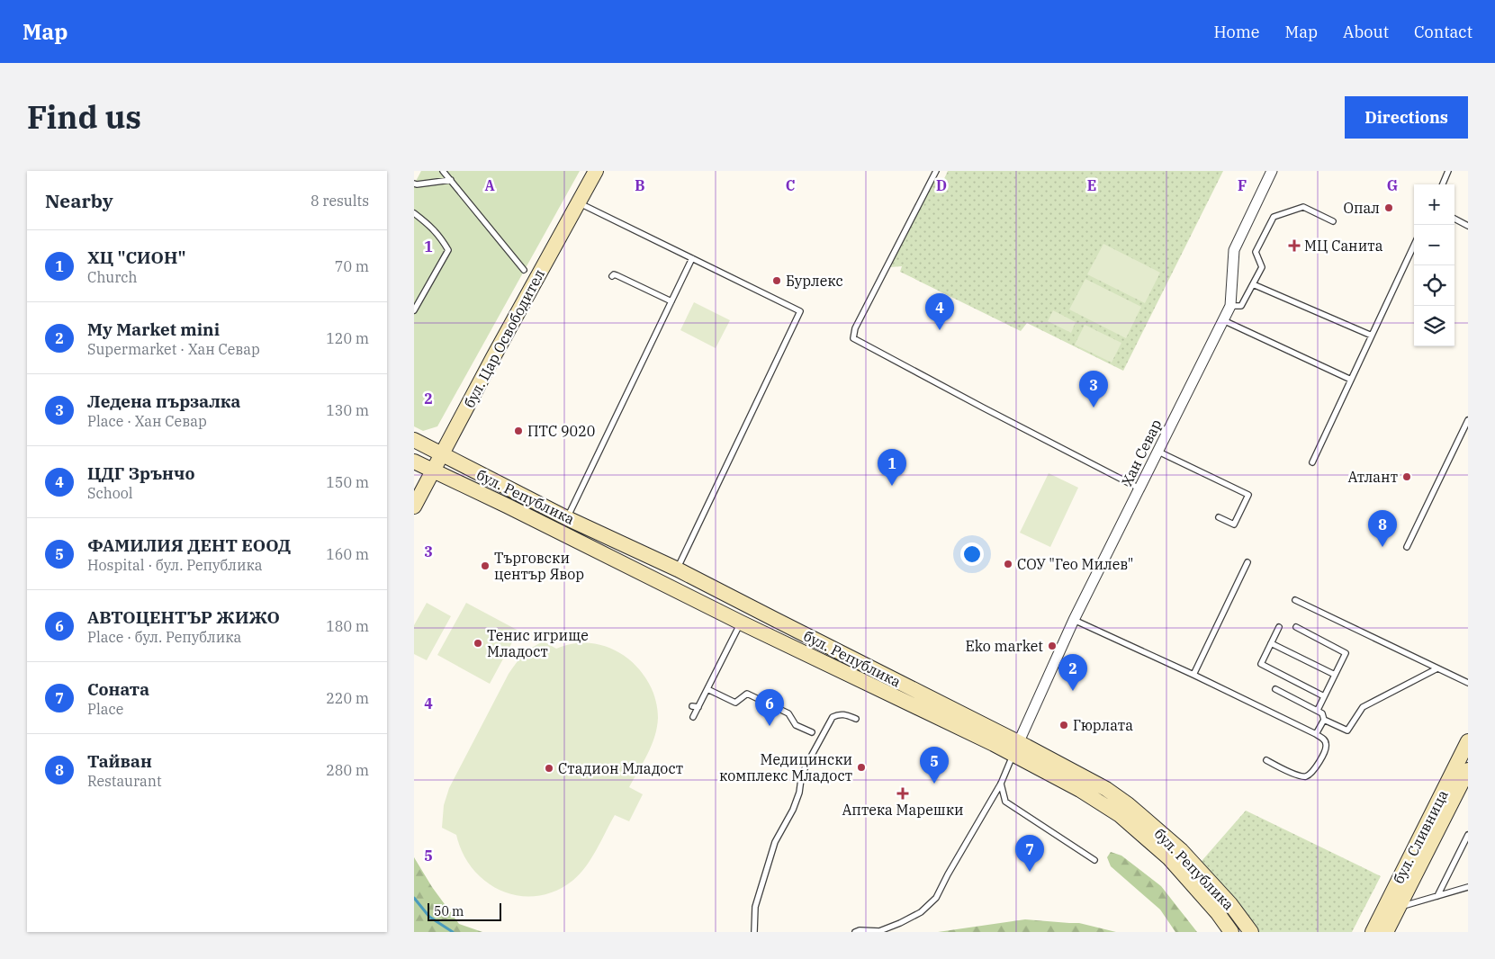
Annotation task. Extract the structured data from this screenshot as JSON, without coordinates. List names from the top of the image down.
{
  "streets": {
    "street": [
      "бул. Цар Освободител",
      "Хан Севар",
      "бул. Република",
      "бул. Сливница"
    ]
  },
  "crossings": [
    ["бул. Цар Освободител", "бул. Република"],
    ["Хан Севар", "бул. Република"]
  ],
  "places": {
    "other": [
      "Опал",
      "Бурлекс",
      "ПТС 9020",
      "Атлант",
      "СОУ \"Гео Милев\"",
      "Търговски център Явор",
      "Тенис игрище Младост",
      "Eko market",
      "Гюрлата",
      "Медицински комплекс Младост",
      "Стадион Младост"
    ],
    "health": ["МЦ Санита", "Аптека Марешки"]
  },
  "scale_bar": "50 m",
  "page": {
    "header": "Map",
    "nav": [
      "Home",
      "Map",
      "About",
      "Contact"
    ],
    "title": "Find us",
    "buttons": "Directions",
    "heading": ["Nearby", "8 results"],
    "map_buttons": ["+", "−"],
    "list": [
      {
        "mark": "1",
        "name": "ХЦ \"СИОН\"",
        "note": "Church",
        "value": "70 m"
      },
      {
        "mark": "2",
        "name": "My Market mini",
        "note": "Supermarket · Хан Севар",
        "value": "120 m"
      },
      {
        "mark": "3",
        "name": "Ледена пързалка",
        "note": "Place · Хан Севар",
        "value": "130 m"
      },
      {
        "mark": "4",
        "name": "ЦДГ Зрънчо",
        "note": "School",
        "value": "150 m"
      },
      {
        "mark": "5",
        "name": "ФАМИЛИЯ ДЕНТ ЕООД",
        "note": "Hospital · бул. Република",
        "value": "160 m"
      },
      {
        "mark": "6",
        "name": "АВТОЦЕНТЪР ЖИЖО",
        "note": "Place · бул. Република",
        "value": "180 m"
      },
      {
        "mark": "7",
        "name": "Соната",
        "note": "Place",
        "value": "220 m"
      },
      {
        "mark": "8",
        "name": "Тайван",
        "note": "Restaurant",
        "value": "280 m"
      }
    ],
    "pins": [
      "4",
      "3",
      "1",
      "8",
      "2",
      "6",
      "5",
      "7"
    ],
    "scale": "50 m"
  },
  "grid": {
    "columns": [
      "A",
      "B",
      "C",
      "D",
      "E",
      "F",
      "G"
    ],
    "rows": [
      "1",
      "2",
      "3",
      "4",
      "5"
    ]
  }
}
